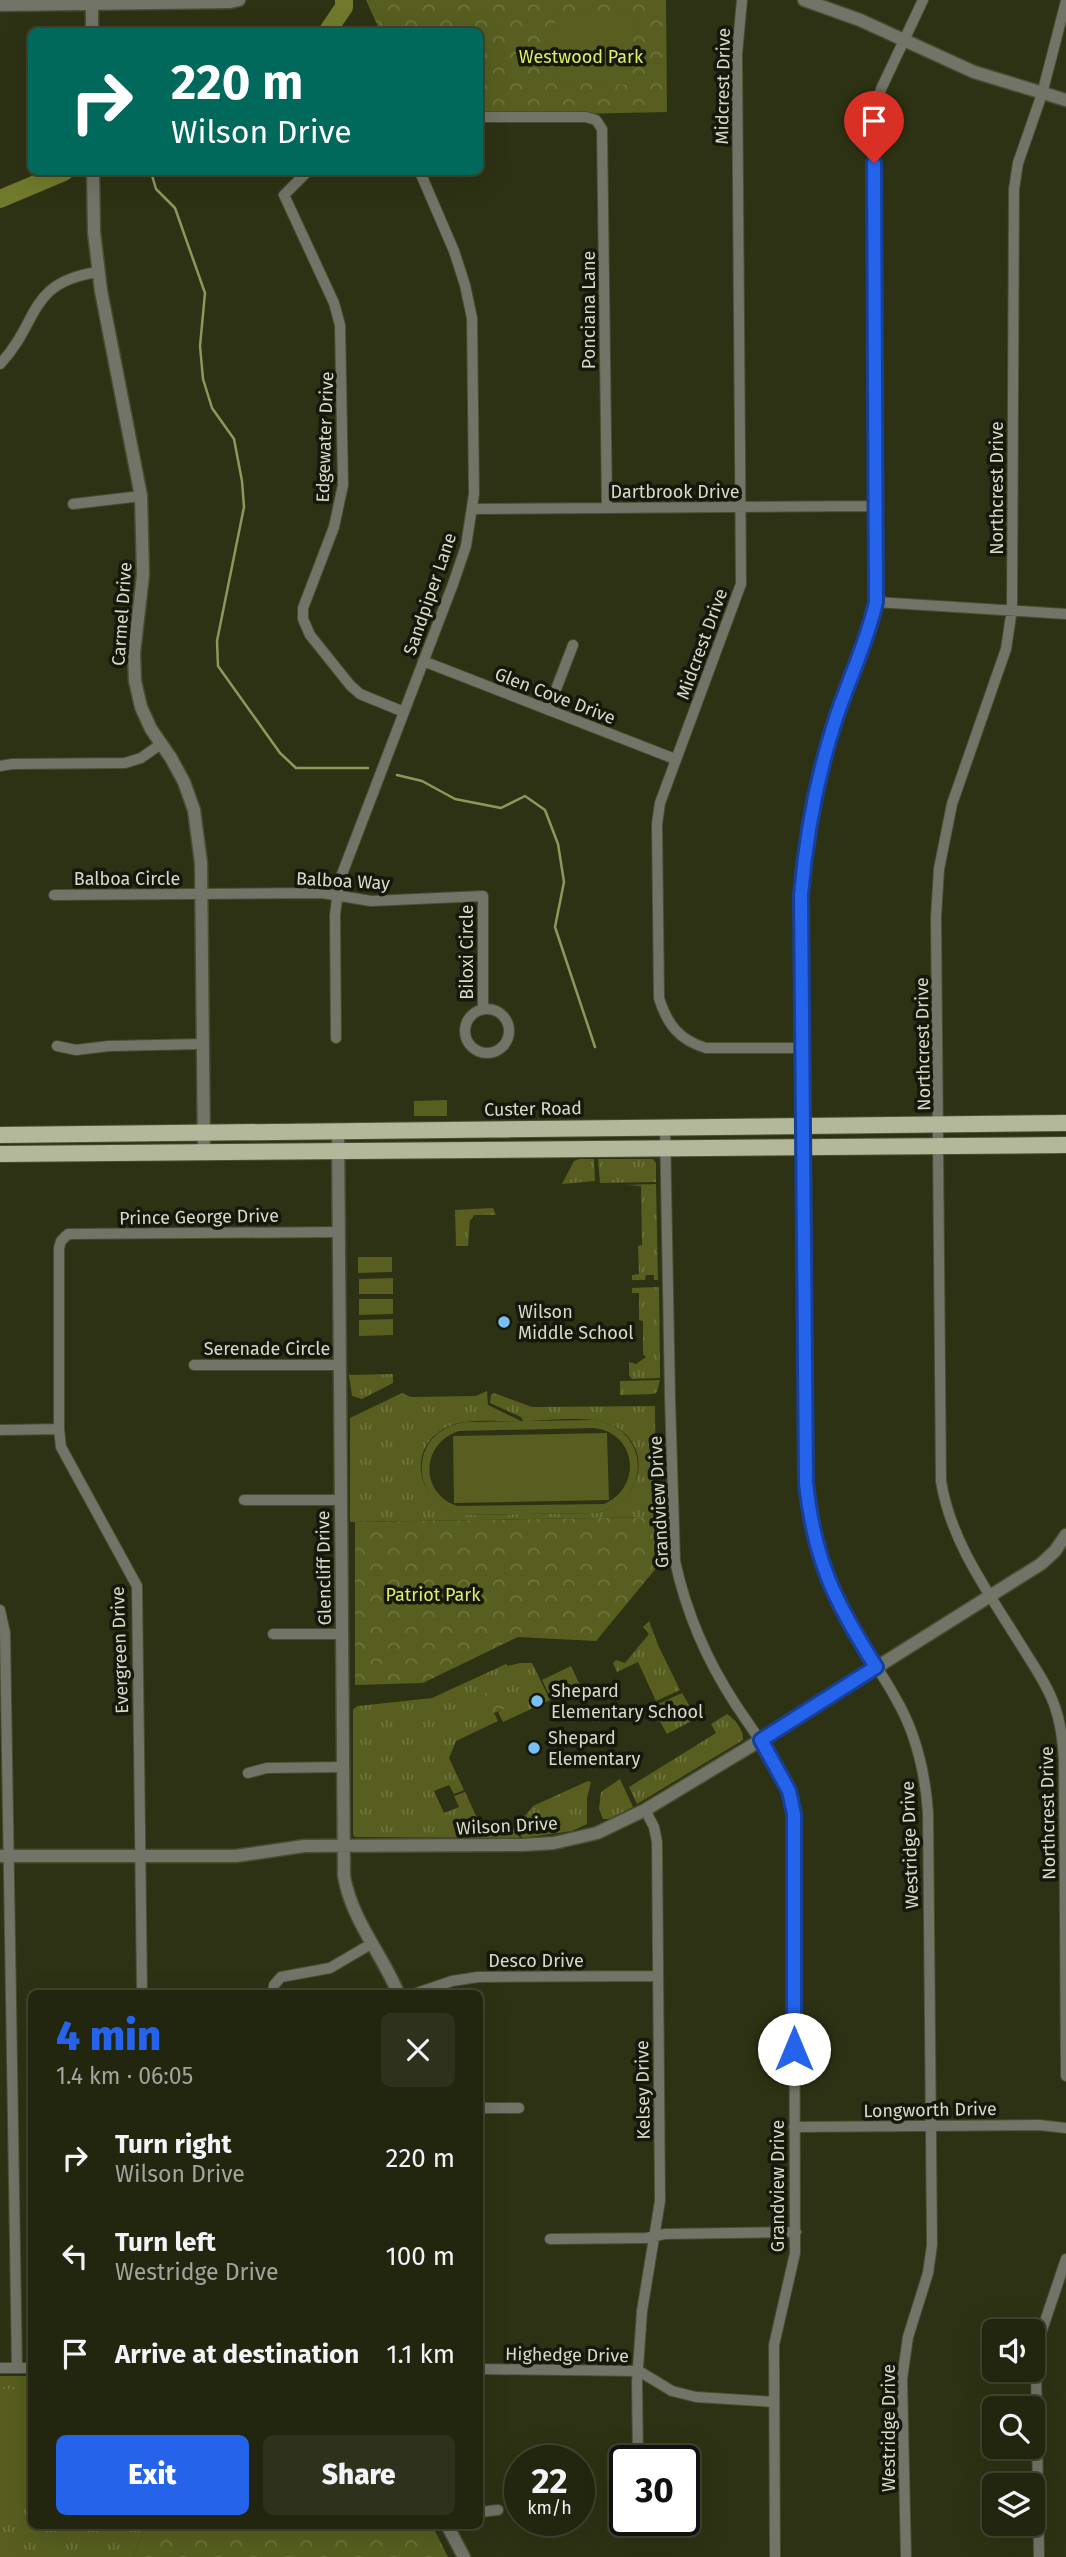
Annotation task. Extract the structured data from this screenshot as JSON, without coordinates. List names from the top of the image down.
{
  "streets": {
    "main road": ["Custer Road"],
    "street": [
      "Midcrest Drive",
      "Ponciana Lane",
      "Edgewater Drive",
      "Northcrest Drive",
      "Dartbrook Drive",
      "Sandpiper Lane",
      "Carmel Drive",
      "Glen Cove Drive",
      "Balboa Circle",
      "Balboa Way",
      "Biloxi Circle",
      "Prince George Drive",
      "Serenade Circle",
      "Grandview Drive",
      "Glencliff Drive",
      "Evergreen Drive",
      "Wilson Drive",
      "Westridge Drive",
      "Desco Drive",
      "Kelsey Drive",
      "Longworth Drive",
      "Highedge Drive"
    ]
  },
  "crossings": [
    ["Midcrest Drive", "Dartbrook Drive"],
    ["Midcrest Drive", "Glen Cove Drive"],
    ["Midcrest Drive", "Westridge Drive"],
    ["Ponciana Lane", "Dartbrook Drive"],
    ["Edgewater Drive", "Sandpiper Lane"],
    ["Northcrest Drive", "Custer Road"],
    ["Northcrest Drive", "Wilson Drive"],
    ["Dartbrook Drive", "Sandpiper Lane"],
    ["Dartbrook Drive", "Westridge Drive"],
    ["Sandpiper Lane", "Glen Cove Drive"],
    ["Sandpiper Lane", "Balboa Way"],
    ["Carmel Drive", "Balboa Circle"],
    ["Carmel Drive", "Balboa Way"],
    ["Carmel Drive", "Custer Road"],
    ["Balboa Circle", "Balboa Way"],
    ["Balboa Way", "Biloxi Circle"],
    ["Custer Road", "Grandview Drive"],
    ["Custer Road", "Glencliff Drive"],
    ["Custer Road", "Westridge Drive"],
    ["Prince George Drive", "Glencliff Drive"],
    ["Prince George Drive", "Evergreen Drive"],
    ["Serenade Circle", "Glencliff Drive"],
    ["Grandview Drive", "Wilson Drive"],
    ["Grandview Drive", "Longworth Drive"],
    ["Grandview Drive", "Highedge Drive"],
    ["Glencliff Drive", "Wilson Drive"],
    ["Evergreen Drive", "Wilson Drive"],
    ["Wilson Drive", "Westridge Drive"],
    ["Wilson Drive", "Kelsey Drive"],
    ["Westridge Drive", "Longworth Drive"],
    ["Desco Drive", "Kelsey Drive"],
    ["Kelsey Drive", "Highedge Drive"]
  ],
  "parks": ["Westwood Park", "Patriot Park"],
  "places": ["Wilson Middle School", "Shepard Elementary School", "Shepard Elementary"],
  "page": {
    "turn": ["220 m", "Wilson Drive"],
    "heading": ["4 min", "1.4 km · 06:05"],
    "list": [
      {
        "name": "Turn right",
        "note": "Wilson Drive",
        "value": "220 m"
      },
      {
        "name": "Turn left",
        "note": "Westridge Drive",
        "value": "100 m"
      },
      {
        "name": "Arrive at destination",
        "value": "1.1 km"
      }
    ],
    "buttons": ["Exit", "Share"],
    "speed": "22 km/h",
    "limit": "30"
  }
}
